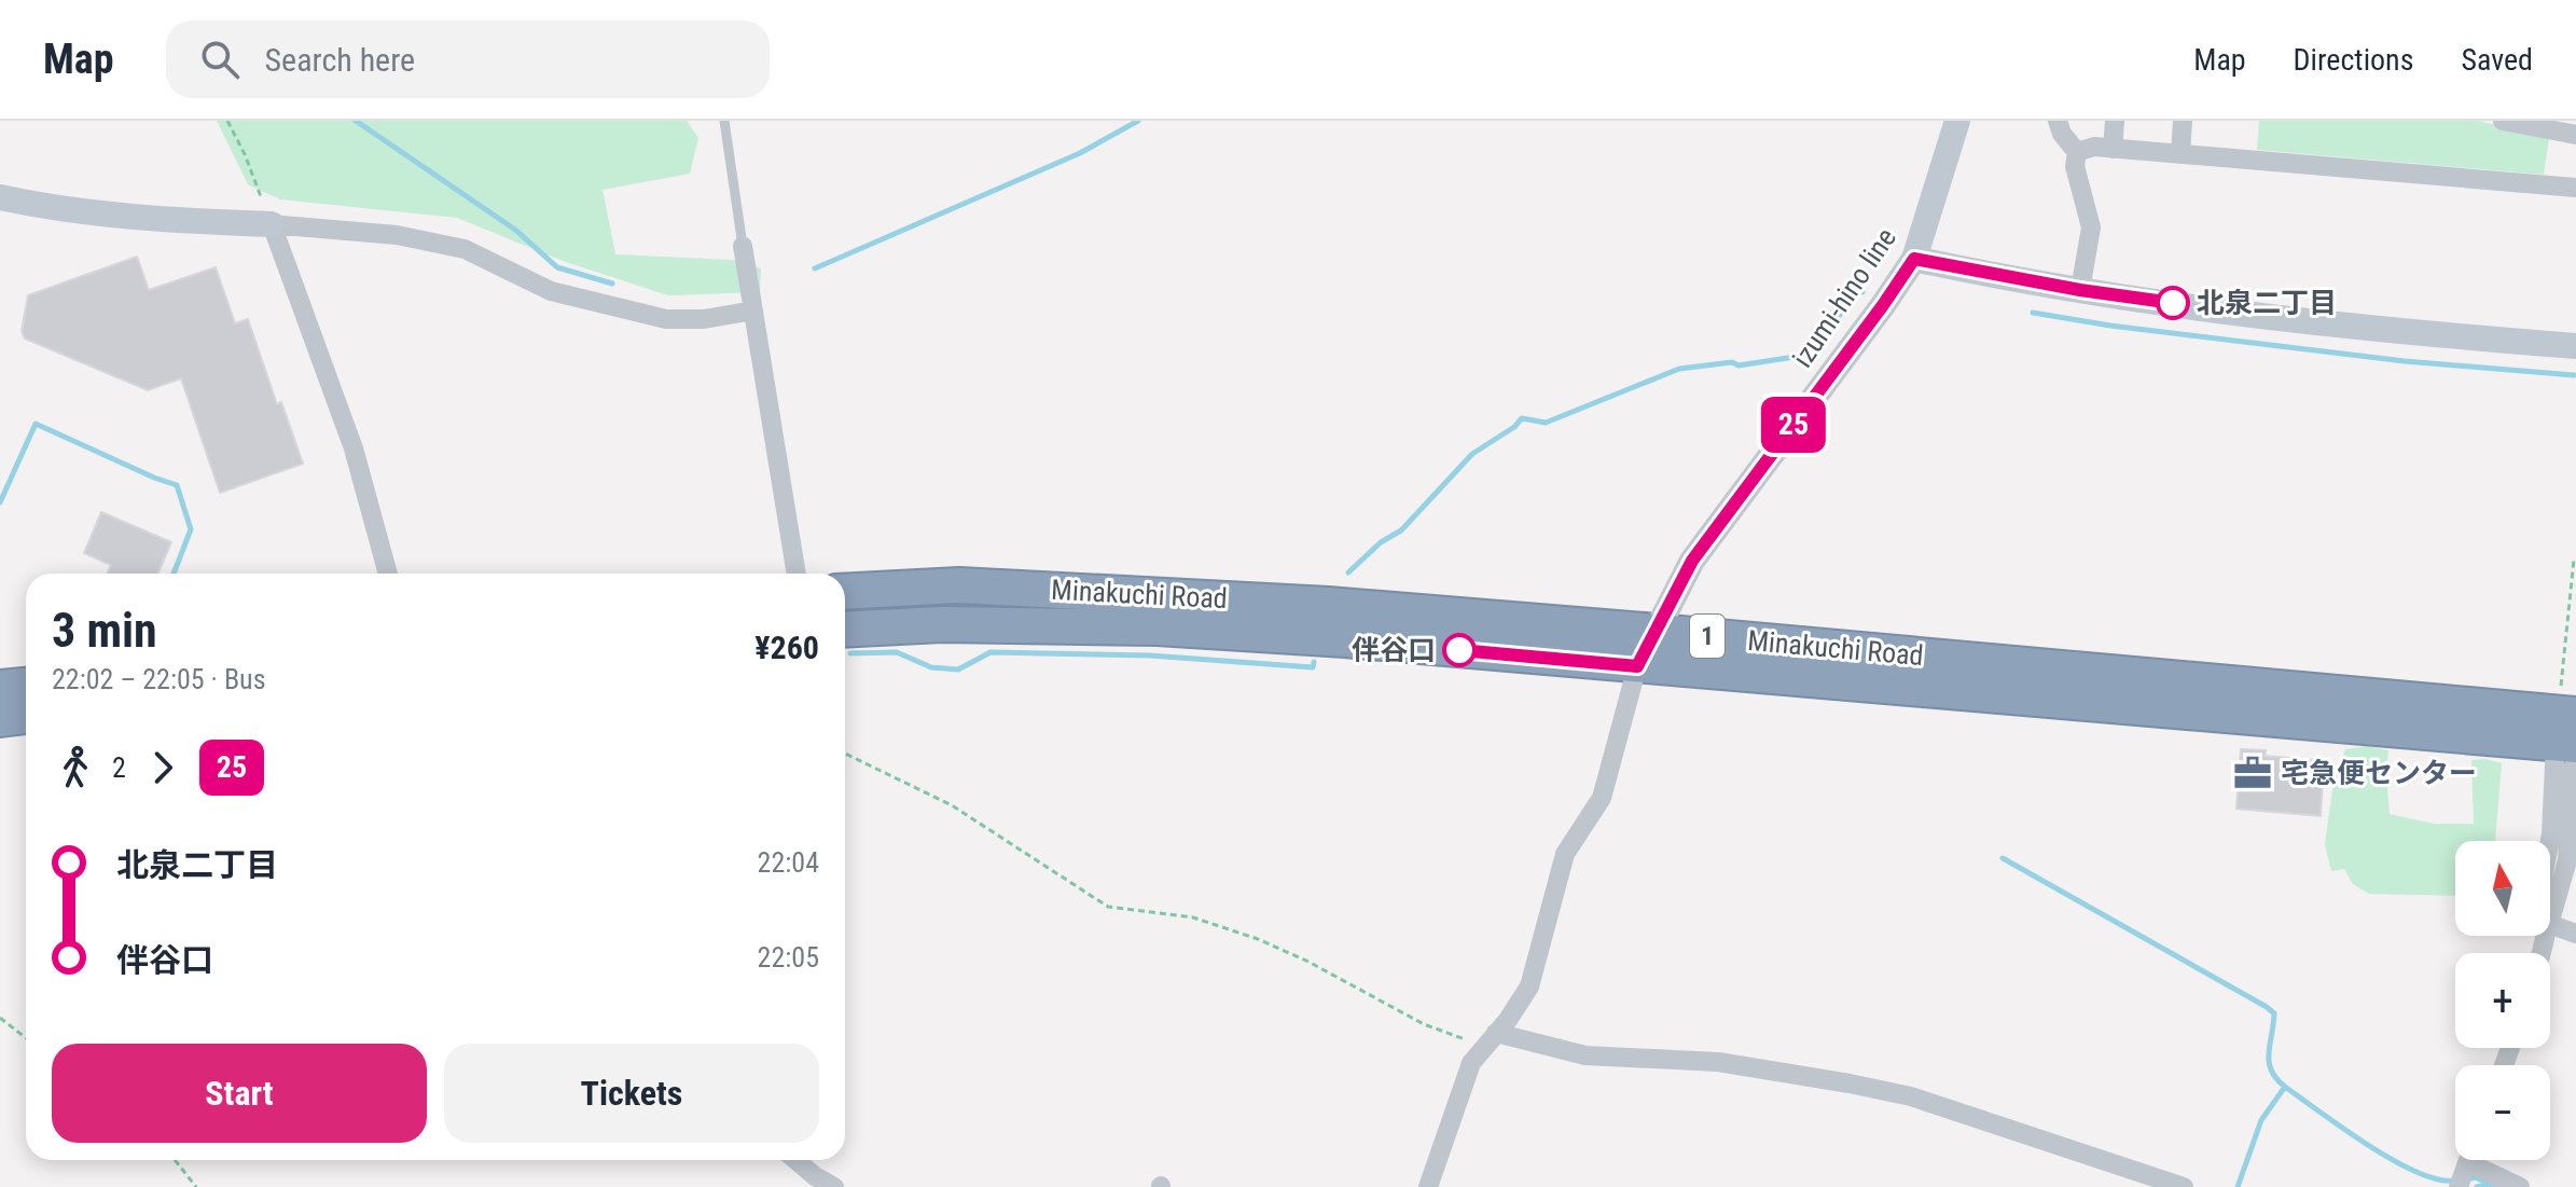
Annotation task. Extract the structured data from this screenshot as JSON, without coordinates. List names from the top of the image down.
{
  "streets": {
    "highway": ["Minakuchi Road", "1"],
    "street": ["izumi-hino line"]
  },
  "crossings": [
    ["izumi-hino line", "Minakuchi Road"]
  ],
  "places": {
    "other": ["北泉二丁目", "伴谷口"],
    "office": ["宅急便センター"]
  },
  "lines": ["bus line 25"],
  "north": "top",
  "page": {
    "header": "Map",
    "search": "Search here",
    "nav": ["Map", "Directions", "Saved"],
    "on_map": "25",
    "heading": ["3 min", "22:02 – 22:05 · Bus", "¥260"],
    "legs": ["2", "25"],
    "list": [
      {
        "name": "北泉二丁目",
        "value": "22:04"
      },
      {
        "name": "伴谷口",
        "value": "22:05"
      }
    ],
    "map_buttons": ["+", "−"],
    "buttons": ["Start", "Tickets"]
  }
}
